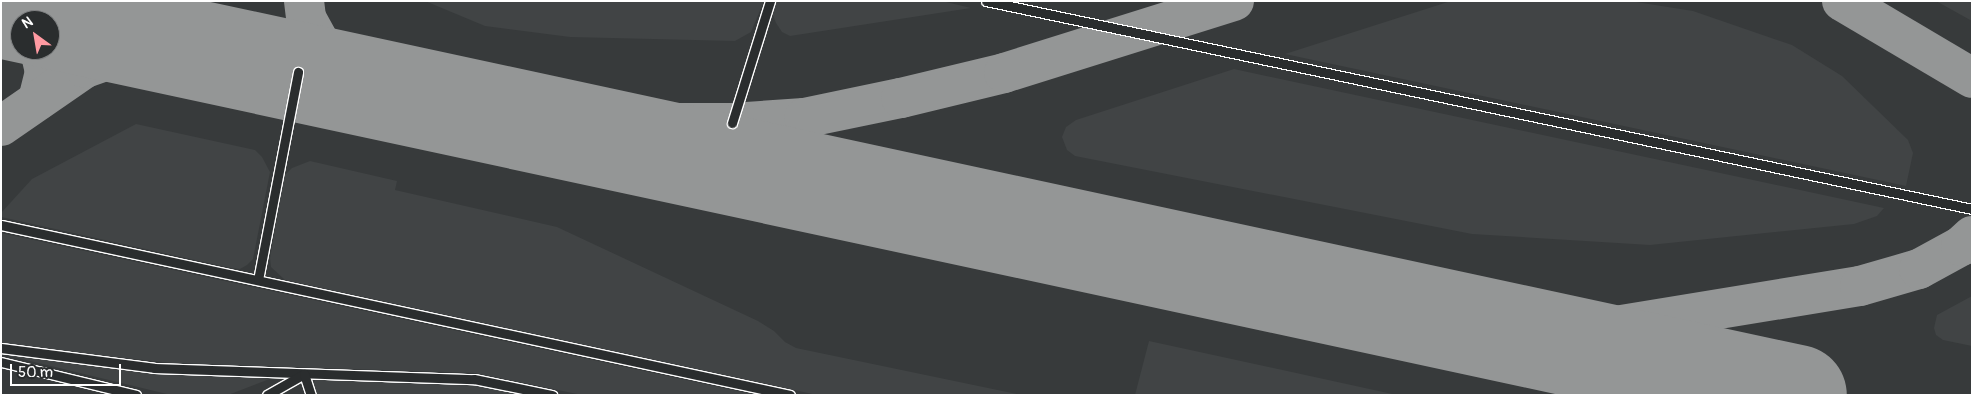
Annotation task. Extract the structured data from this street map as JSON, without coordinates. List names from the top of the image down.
{
  "scale_bar": "50 m",
  "north": "top left"
}
